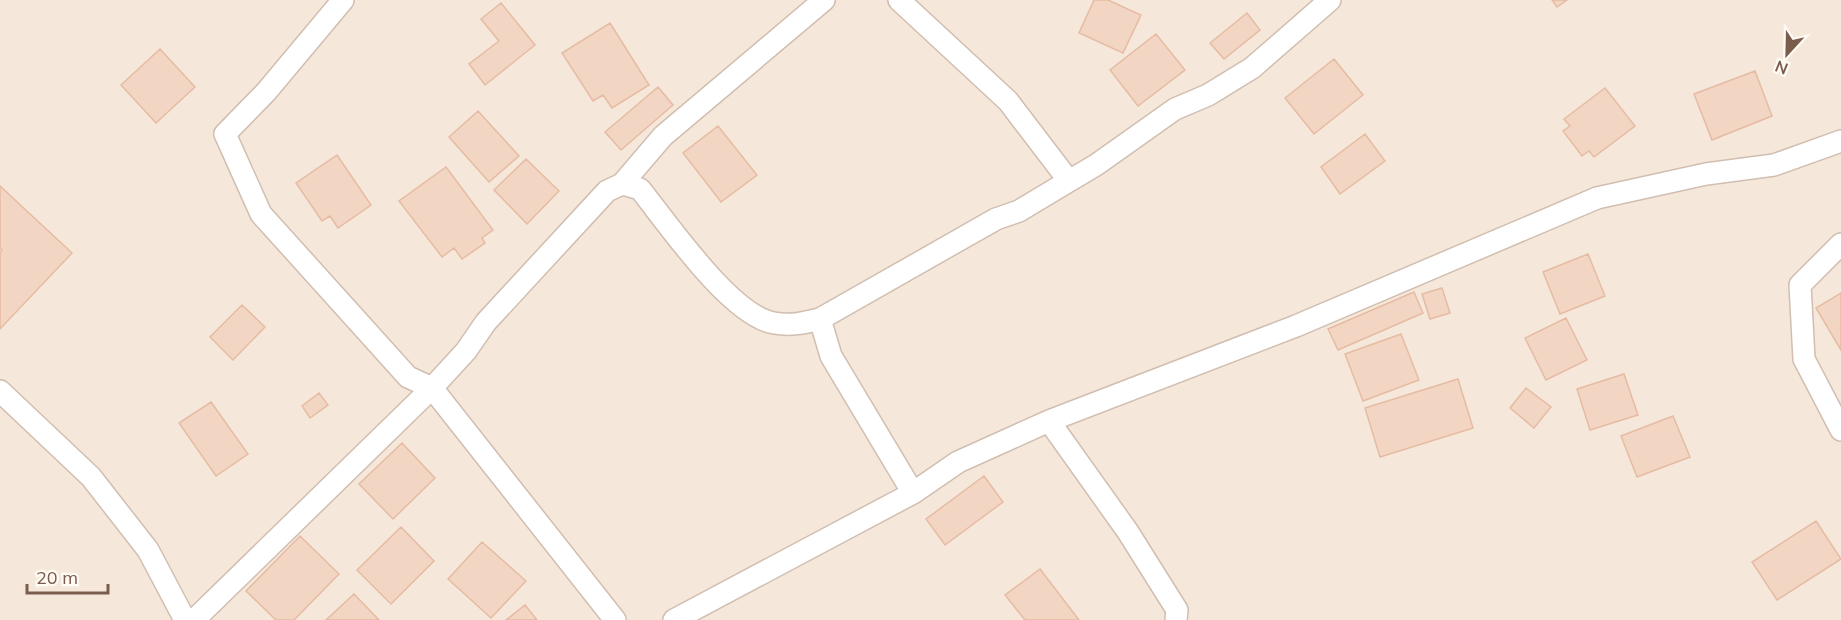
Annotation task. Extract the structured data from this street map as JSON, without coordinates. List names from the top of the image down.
{
  "scale_bar": "20 m",
  "north": "bottom"
}
